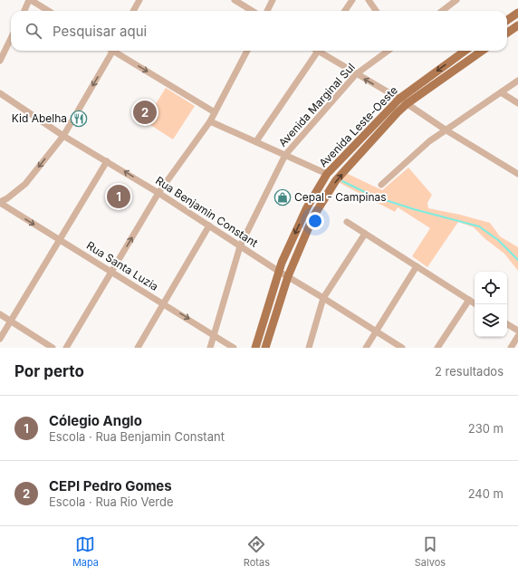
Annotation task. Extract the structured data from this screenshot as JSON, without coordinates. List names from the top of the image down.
{
  "streets": {
    "main road": ["Avenida Leste-Oeste"],
    "street": ["Avenida Marginal Sul", "Rua Benjamin Constant", "Rua Santa Luzia"]
  },
  "crossings": [
    ["Avenida Marginal Sul", "Rua Benjamin Constant"],
    ["Avenida Marginal Sul", "Rua Santa Luzia"],
    ["Avenida Leste-Oeste", "Rua Benjamin Constant"]
  ],
  "one_way": ["Rua Santa Luzia"],
  "places": {
    "restaurant": ["Kid Abelha"],
    "shop": ["Cepal - Campinas"]
  },
  "page": {
    "search": "Pesquisar aqui",
    "pins": ["2", "1"],
    "heading": ["Por perto", "2 resultados"],
    "list": [
      {
        "mark": "1",
        "name": "Cólegio Anglo",
        "note": "Escola · Rua Benjamin Constant",
        "value": "230 m"
      },
      {
        "mark": "2",
        "name": "CEPI Pedro Gomes",
        "note": "Escola · Rua Rio Verde",
        "value": "240 m"
      }
    ],
    "nav": ["Mapa", "Rotas", "Salvos"]
  }
}
